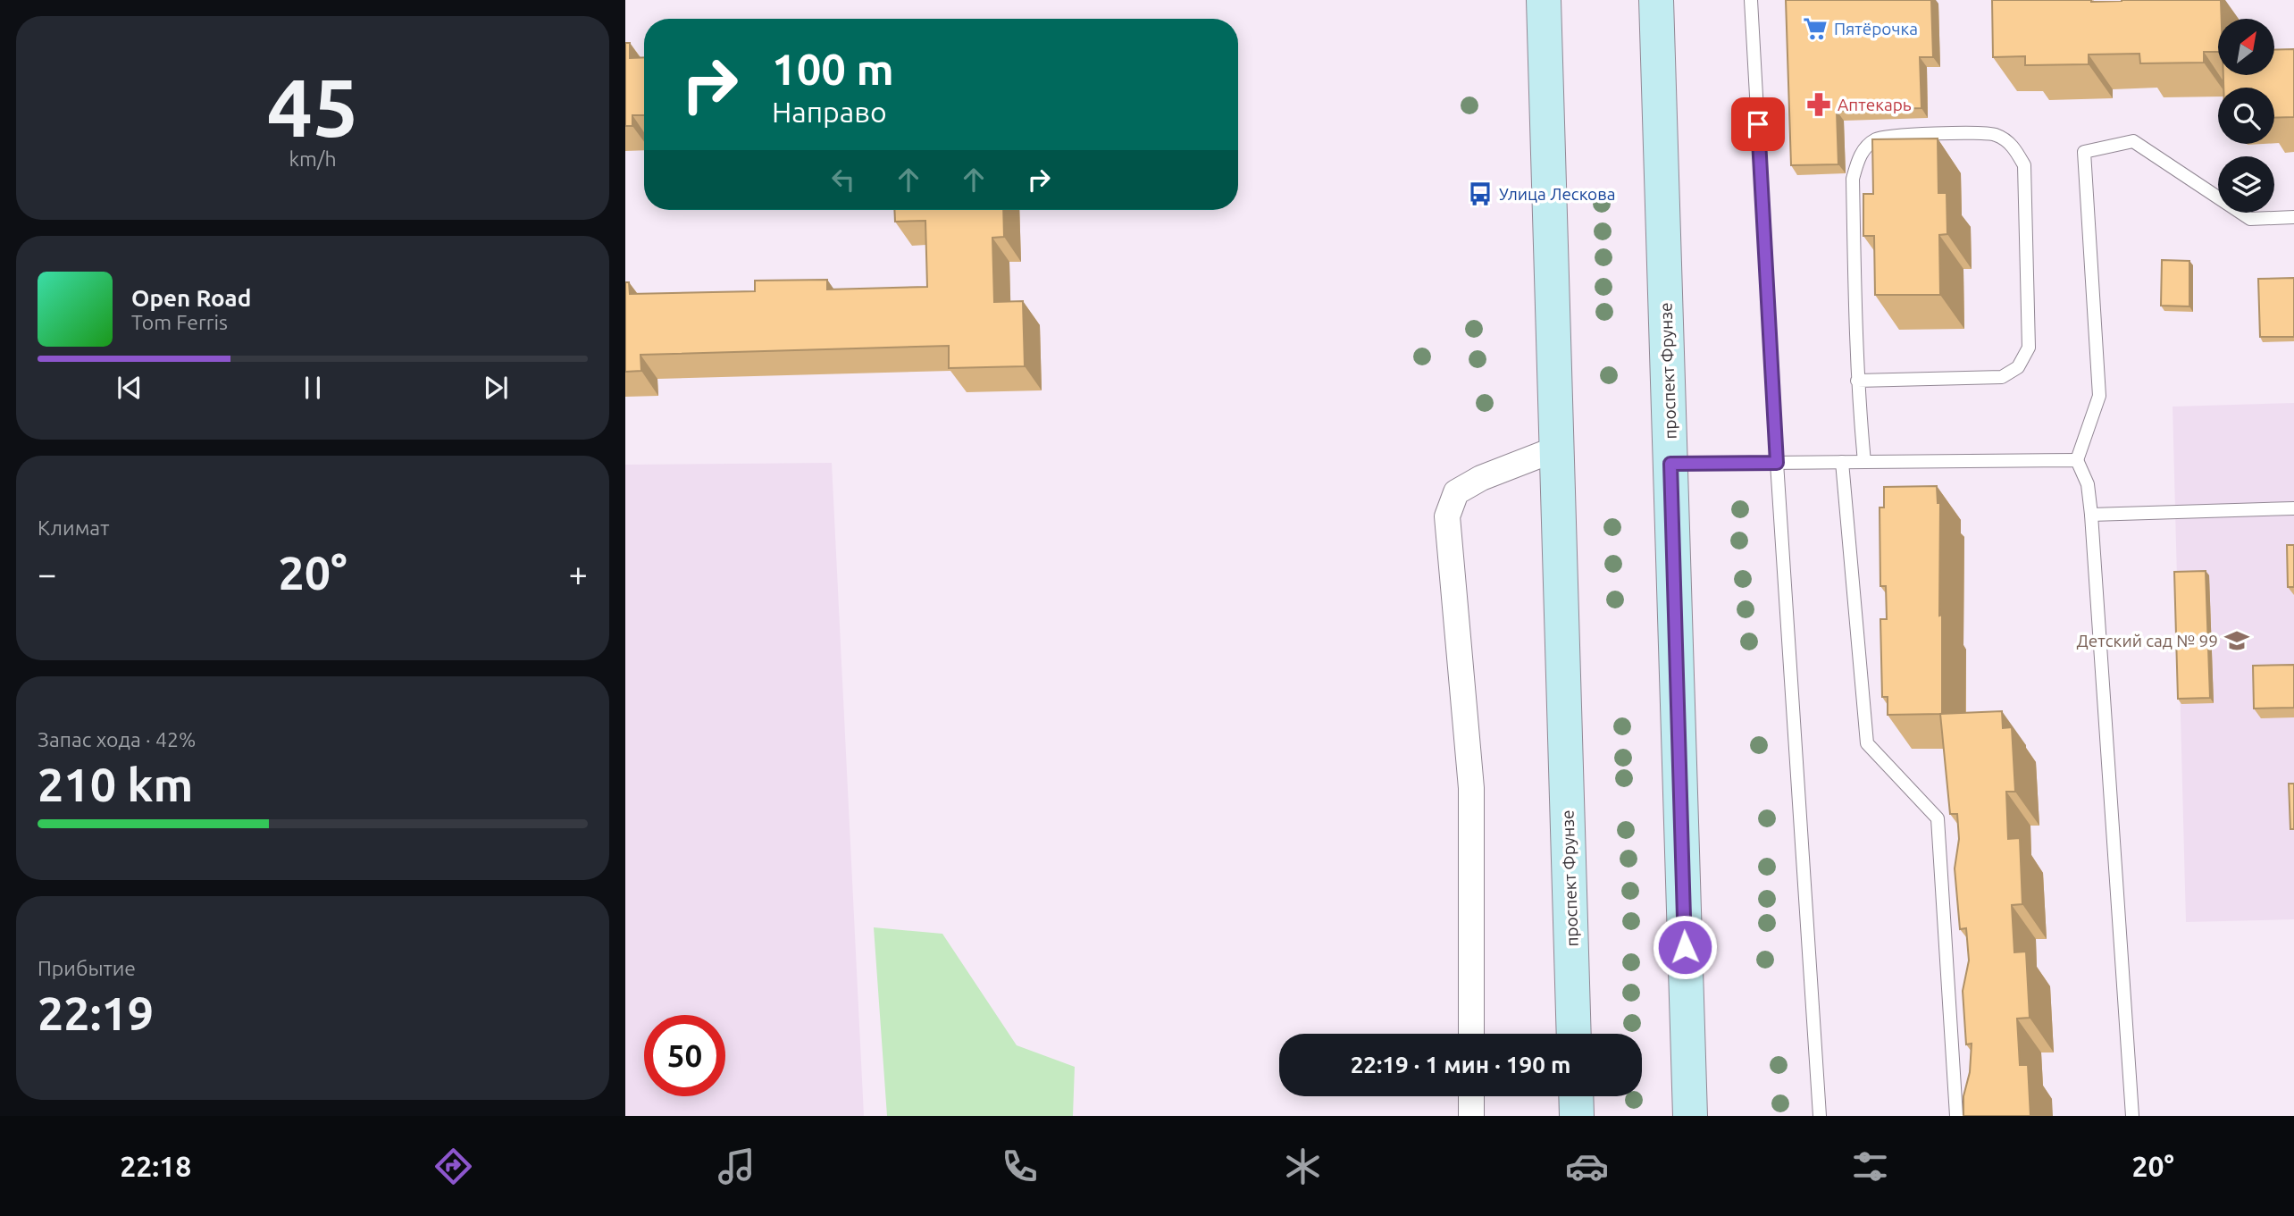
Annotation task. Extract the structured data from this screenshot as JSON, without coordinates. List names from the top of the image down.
{
  "streets": {
    "main road": ["проспект Фрунзе"]
  },
  "places": {
    "supermarket": ["Пятёрочка"],
    "pharmacy": ["Аптекарь"],
    "bus stop": ["Улица Лескова"],
    "school or university": ["Детский сад № 99"]
  },
  "north": "top right",
  "page": {
    "tile": [
      ["45", "km/h"],
      "Климат",
      ["Запас хода · 42%", "210 km"],
      ["Прибытие", "22:19"]
    ],
    "turn": ["100 m", "Направо"],
    "song": ["Open Road", "Tom Ferris"],
    "heat": ["−", "20°", "+"],
    "limit": "50",
    "trip": "22:19 · 1 мин · 190 m",
    "tabs": ["22:18", "20°"]
  }
}
